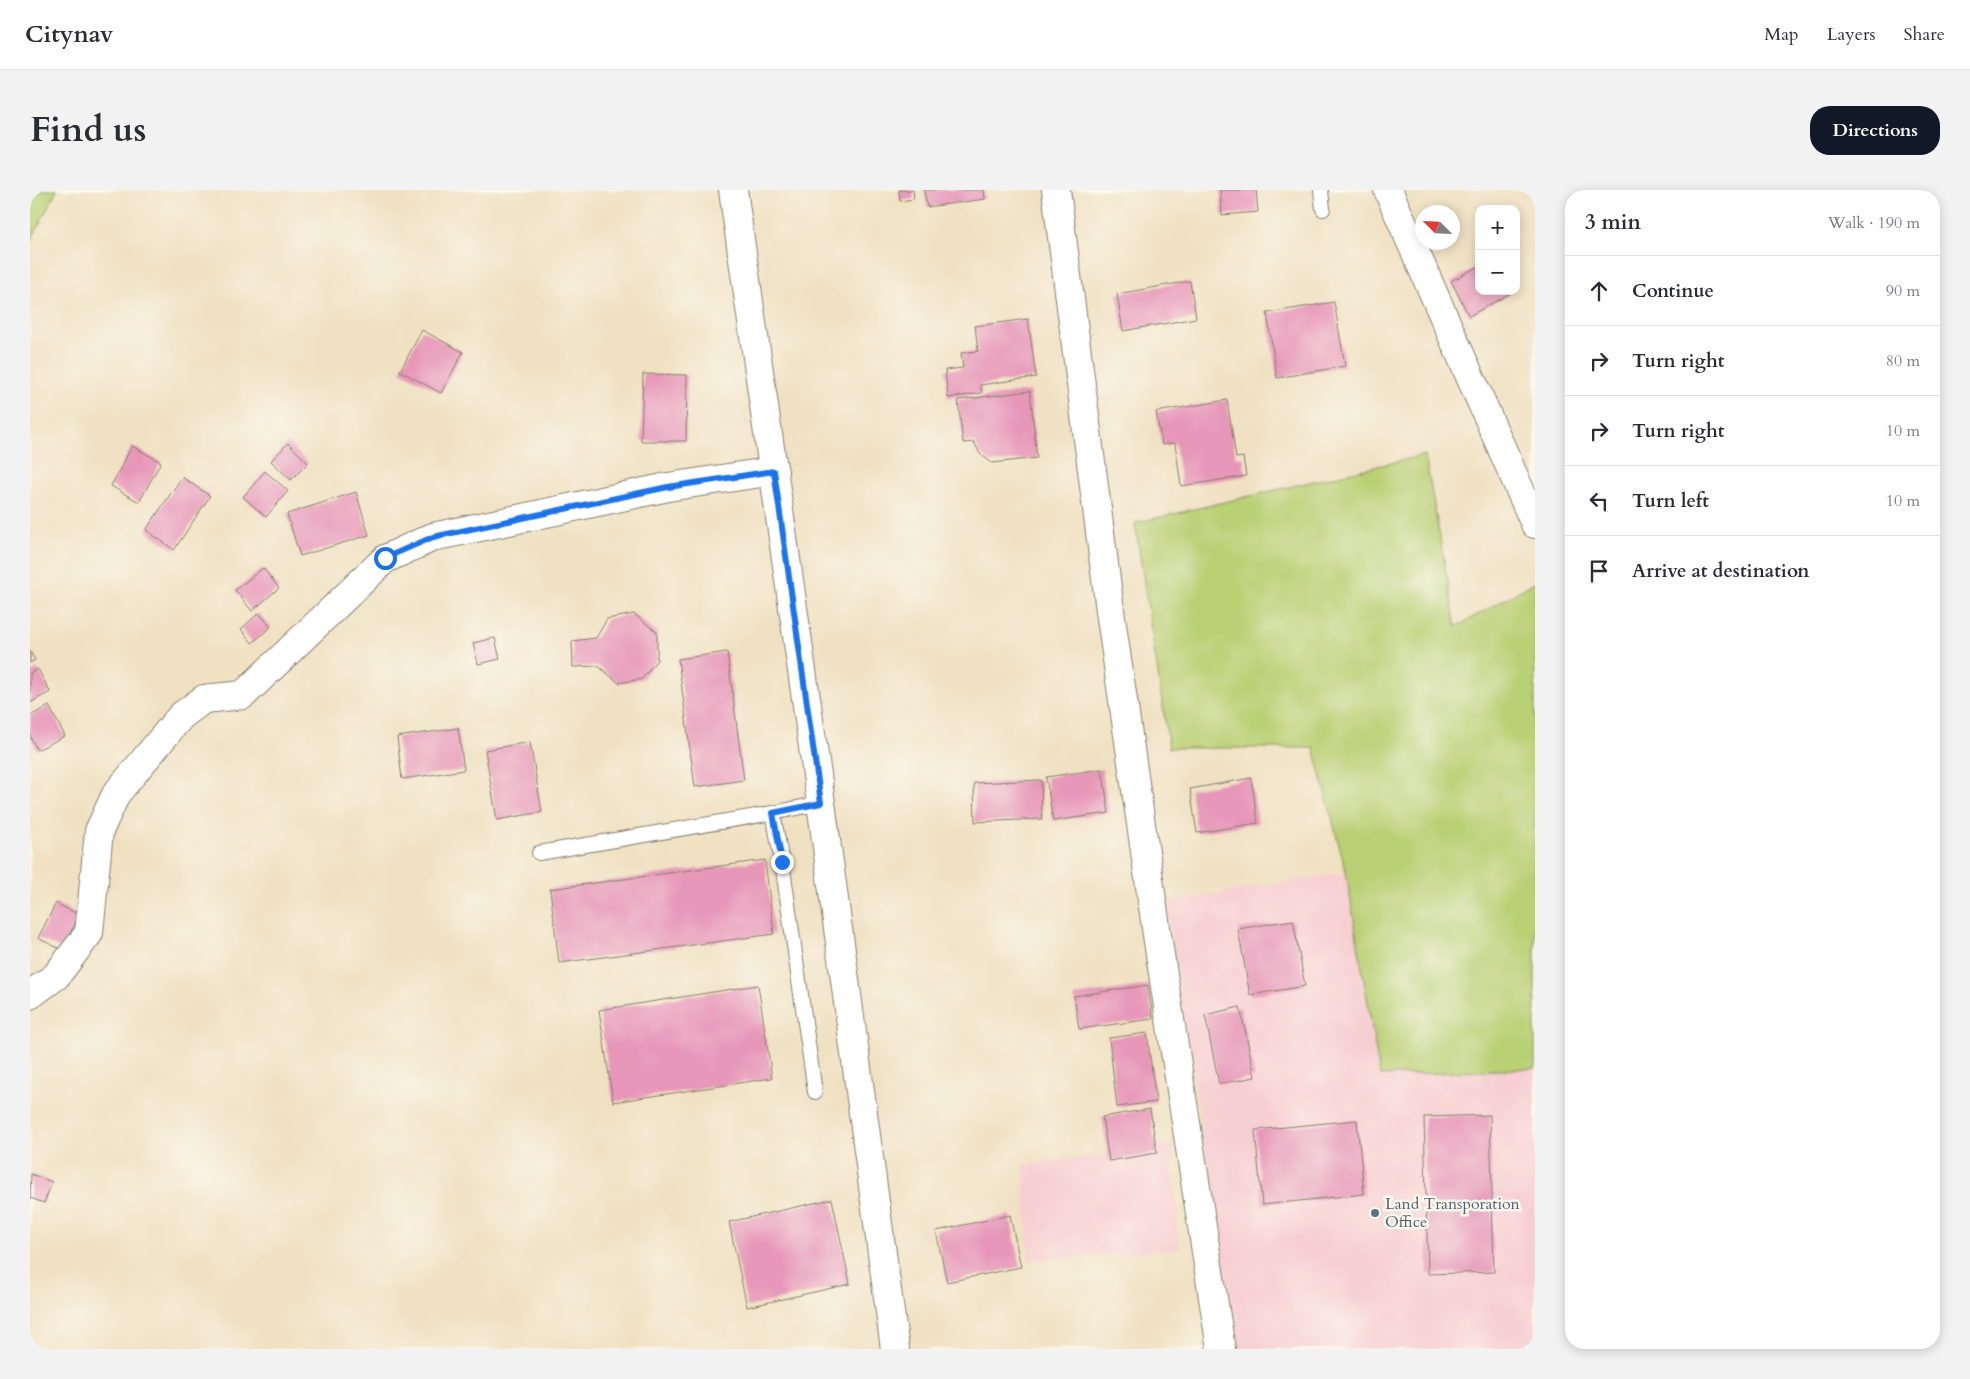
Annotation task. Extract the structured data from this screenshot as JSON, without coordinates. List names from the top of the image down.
{
  "places": ["Land Transporation Office"],
  "north": "top left",
  "page": {
    "header": "Citynav",
    "nav": ["Map", "Layers", "Share"],
    "title": "Find us",
    "buttons": "Directions",
    "heading": ["3 min", "Walk · 190 m"],
    "map_buttons": ["+", "−"],
    "list": [
      ["Continue", "90 m"],
      ["Turn right", "80 m"],
      ["Turn right", "10 m"],
      ["Turn left", "10 m"],
      "Arrive at destination"
    ]
  }
}
